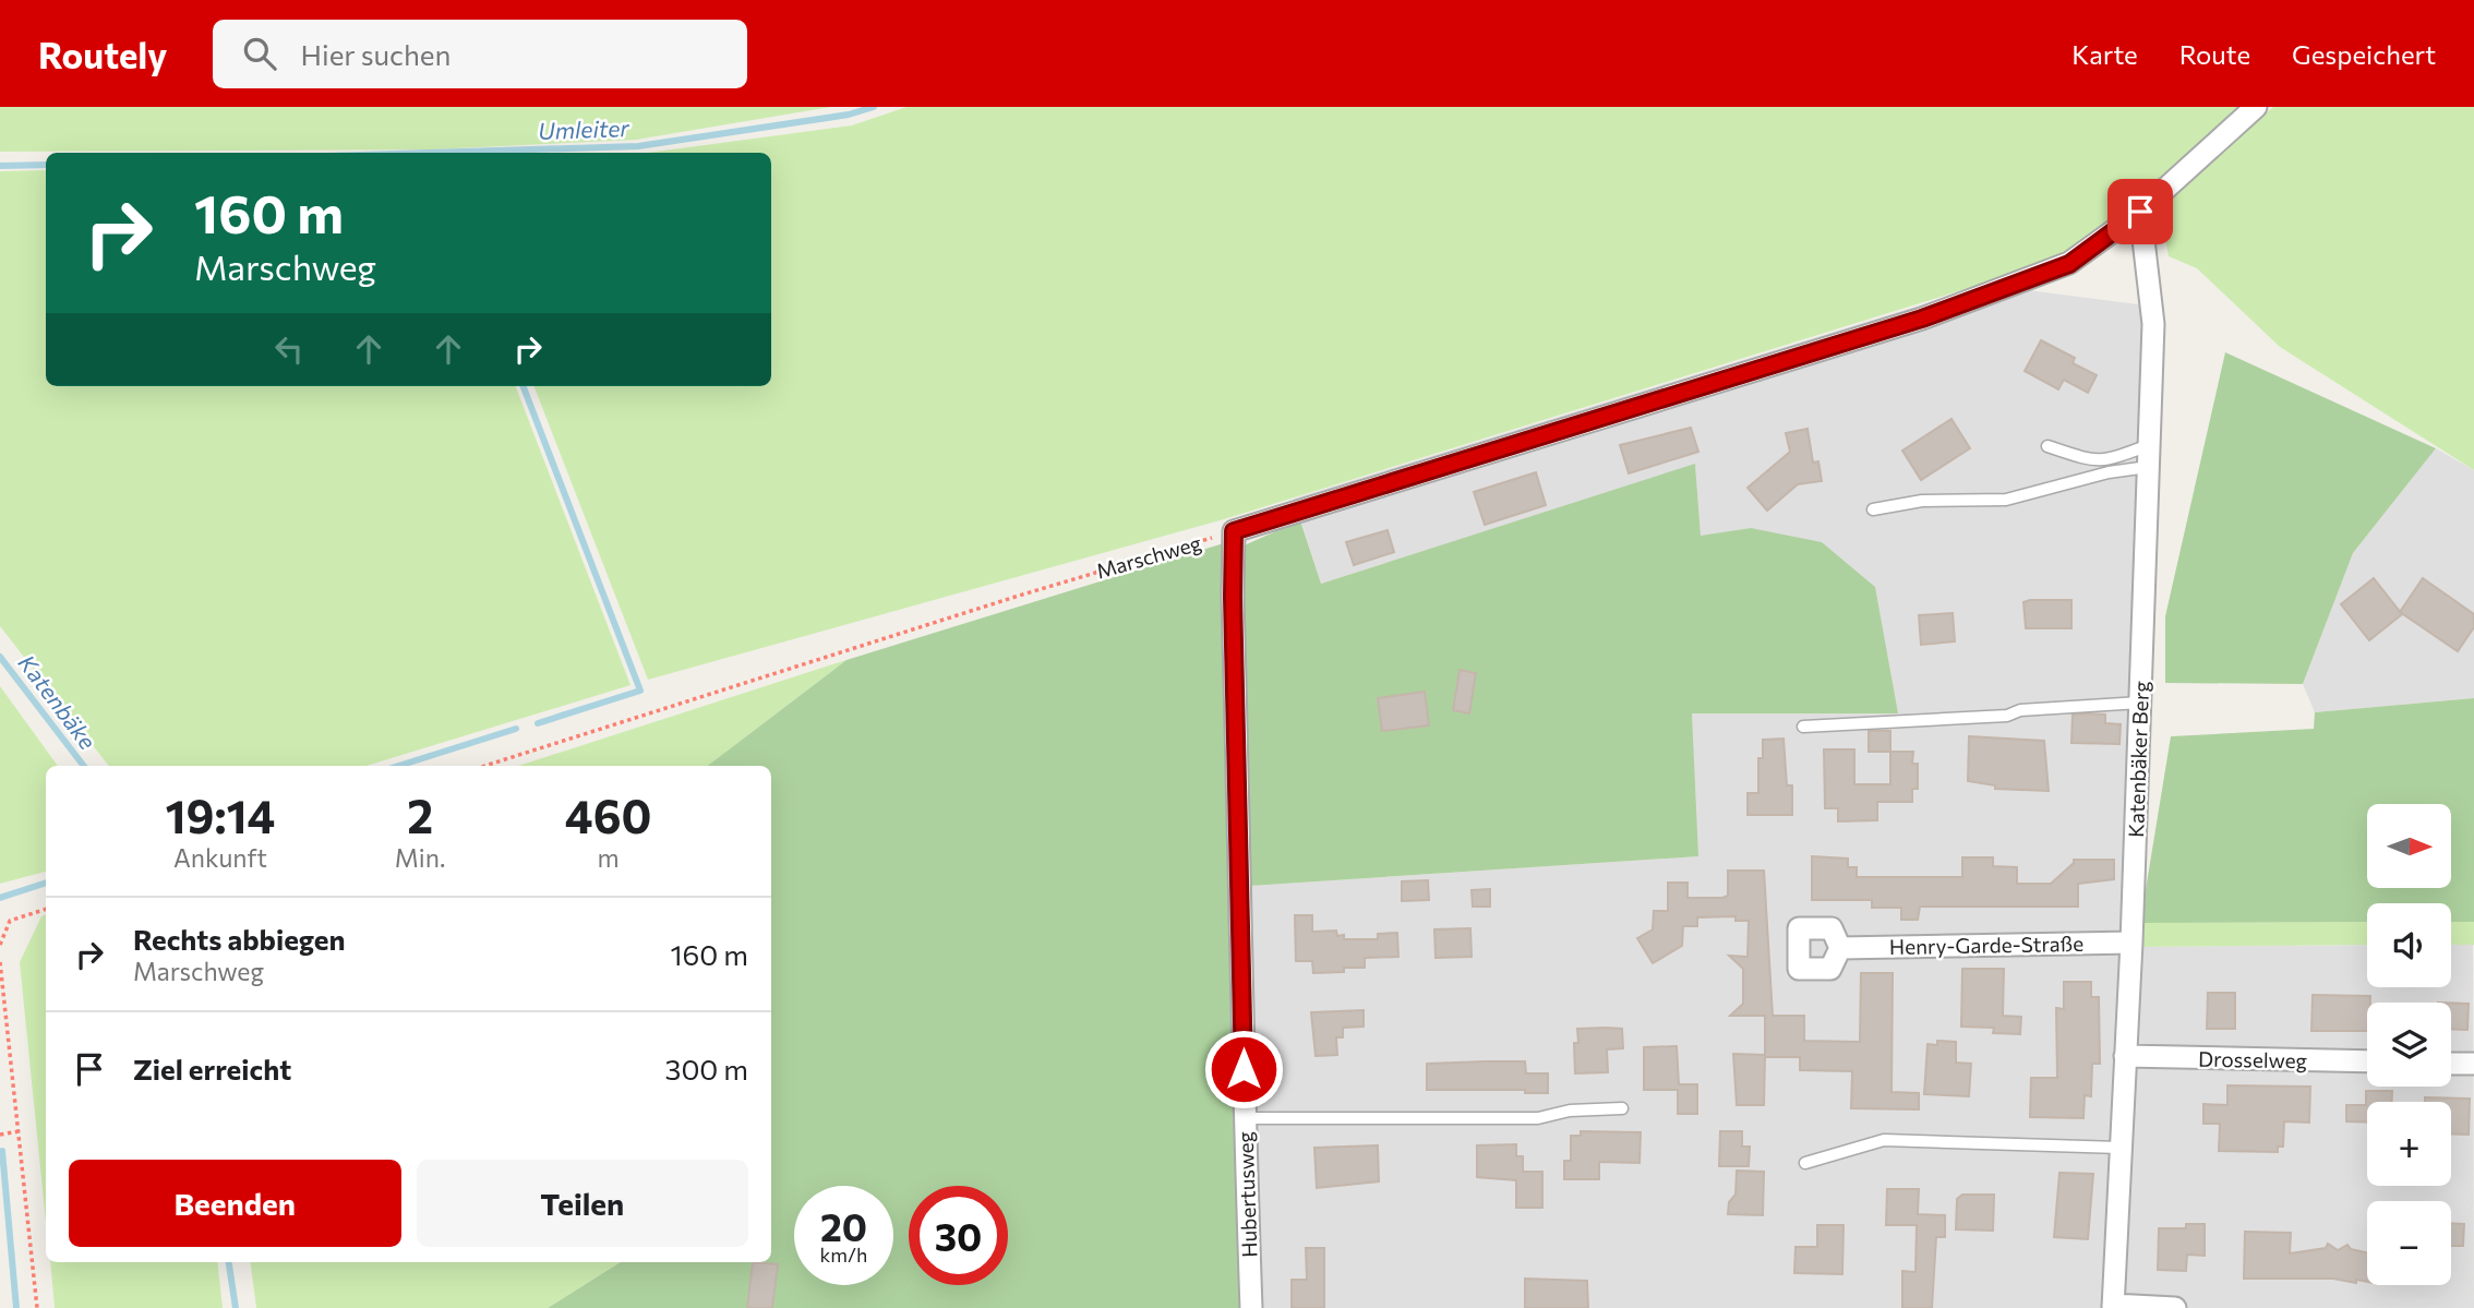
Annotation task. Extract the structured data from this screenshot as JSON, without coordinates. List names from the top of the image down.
{
  "streets": {
    "street": [
      "Katenbäker Berg",
      "Henry-Garde-Straße",
      "Drosselweg",
      "Hubertusweg"
    ],
    "path": ["Marschweg"]
  },
  "crossings": [
    ["Marschweg", "Hubertusweg"],
    ["Katenbäker Berg", "Henry-Garde-Straße"],
    ["Katenbäker Berg", "Drosselweg"]
  ],
  "water": ["Umleiter", "Katenbäke"],
  "north": "right",
  "page": {
    "header": "Routely",
    "search": "Hier suchen",
    "nav": ["Karte", "Route", "Gespeichert"],
    "turn": ["160 m", "Marschweg"],
    "eta": [
      "19:14",
      "Ankunft",
      "2",
      "Min.",
      "460",
      "m"
    ],
    "map_buttons": ["+", "−"],
    "list": [
      {
        "name": "Rechts abbiegen",
        "note": "Marschweg",
        "value": "160 m"
      },
      {
        "name": "Ziel erreicht",
        "value": "300 m"
      }
    ],
    "buttons": ["Beenden", "Teilen"],
    "speed": "20 km/h",
    "limit": "30"
  }
}
